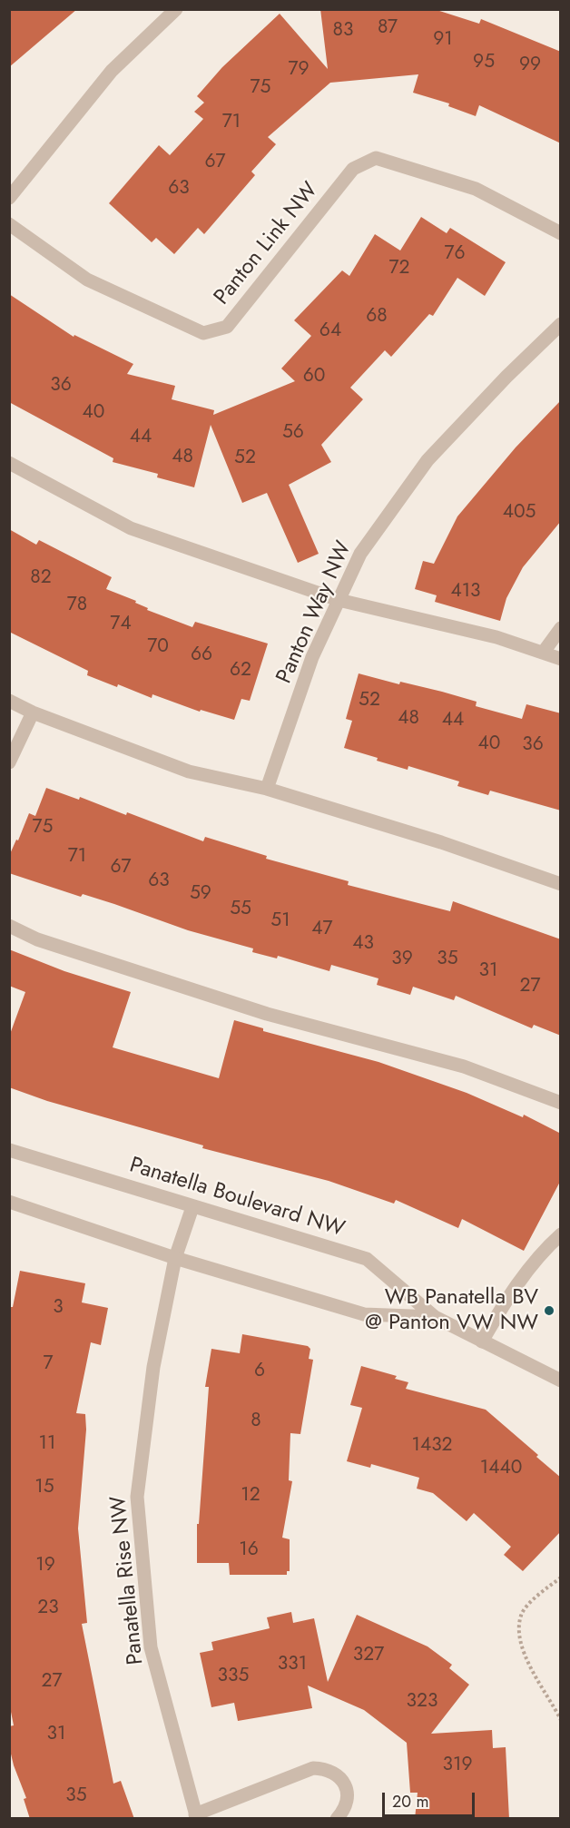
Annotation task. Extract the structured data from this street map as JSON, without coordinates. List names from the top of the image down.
{
  "streets": {
    "street": [
      "Panton Link NW",
      "Panton Way NW",
      "Panatella Boulevard NW",
      "Panatella Rise NW"
    ]
  },
  "crossings": [
    ["Panatella Boulevard NW", "Panatella Rise NW"]
  ],
  "places": ["WB Panatella BV @ Panton VW NW"],
  "house_numbers": [
    "87",
    "83",
    "91",
    "95",
    "99",
    "79",
    "75",
    "71",
    "67",
    "63",
    "76",
    "72",
    "68",
    "64",
    "60",
    "36",
    "40",
    "56",
    "44",
    "48",
    "52",
    "405",
    "82",
    "413",
    "78",
    "74",
    "70",
    "66",
    "62",
    "52",
    "48",
    "44",
    "40",
    "36",
    "75",
    "71",
    "67",
    "63",
    "59",
    "55",
    "51",
    "47",
    "43",
    "39",
    "35",
    "31",
    "27",
    "3",
    "7",
    "6",
    "8",
    "11",
    "1432",
    "1440",
    "15",
    "12",
    "16",
    "19",
    "23",
    "327",
    "331",
    "335",
    "27",
    "323",
    "31",
    "319",
    "35"
  ],
  "scale_bar": "20 m"
}
